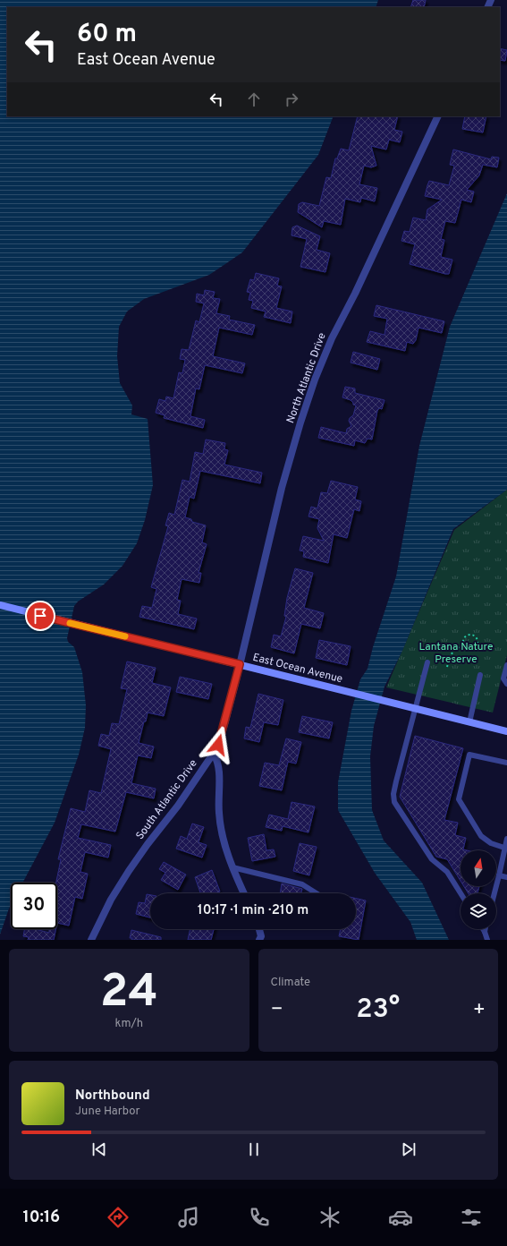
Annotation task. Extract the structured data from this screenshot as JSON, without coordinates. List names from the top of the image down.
{
  "streets": {
    "main road": ["East Ocean Avenue"],
    "street": ["North Atlantic Drive", "South Atlantic Drive"]
  },
  "crossings": [
    ["North Atlantic Drive", "East Ocean Avenue"],
    ["North Atlantic Drive", "South Atlantic Drive"],
    ["East Ocean Avenue", "South Atlantic Drive"]
  ],
  "parks": ["Lantana Nature Preserve"],
  "north": "top",
  "page": {
    "turn": ["60 m", "East Ocean Avenue"],
    "limit": "30",
    "trip": "10:17 · 1 min · 210 m",
    "tile": [
      ["24", "km/h"],
      "Climate"
    ],
    "heat": ["−", "23°", "+"],
    "song": ["Northbound", "June Harbor"],
    "tabs": "10:16"
  }
}
